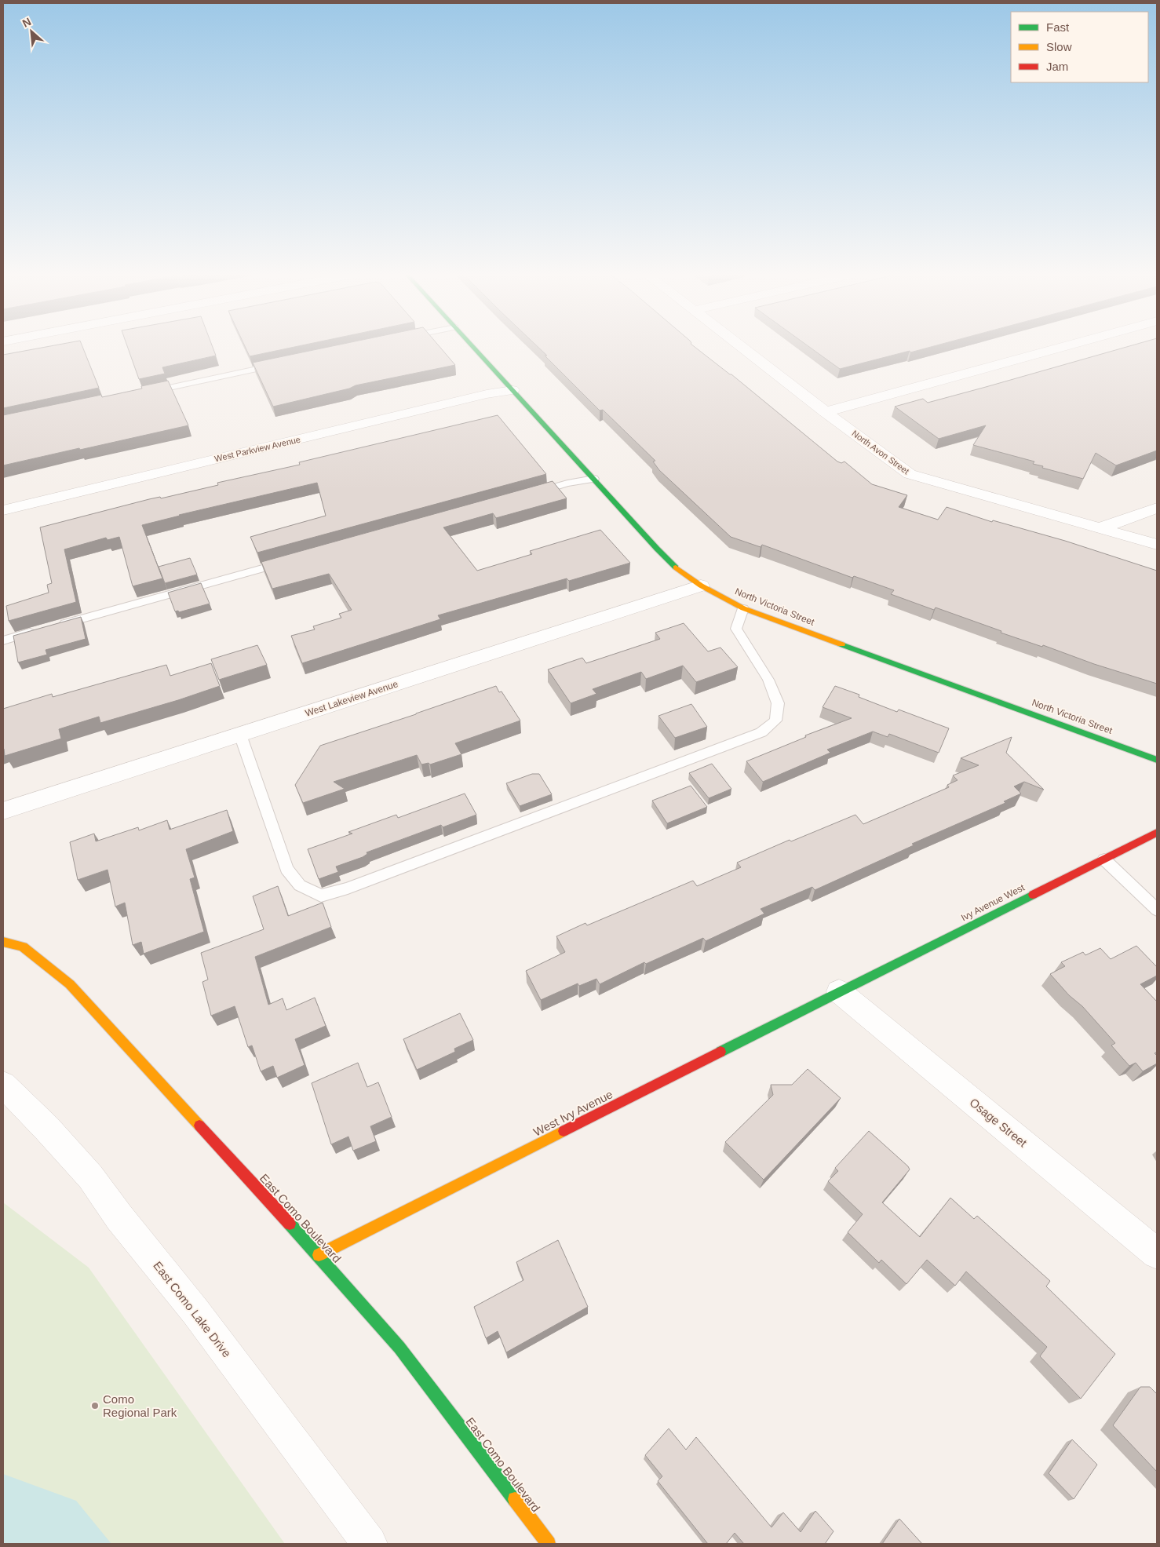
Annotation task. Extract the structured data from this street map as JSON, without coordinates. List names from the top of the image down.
{
  "streets": {
    "street": [
      "West Parkview Avenue",
      "North Avon Street",
      "North Victoria Street",
      "West Lakeview Avenue",
      "Ivy Avenue West",
      "West Ivy Avenue",
      "Osage Street",
      "East Como Boulevard",
      "East Como Lake Drive"
    ]
  },
  "crossings": [
    ["West Parkview Avenue", "North Victoria Street"],
    ["North Victoria Street", "West Lakeview Avenue"],
    ["Ivy Avenue West", "West Ivy Avenue"],
    ["Ivy Avenue West", "Osage Street"],
    ["West Ivy Avenue", "Osage Street"],
    ["West Ivy Avenue", "East Como Boulevard"]
  ],
  "places": ["Como Regional Park"],
  "legend": ["Fast", "Slow", "Jam"],
  "north": "top left"
}
